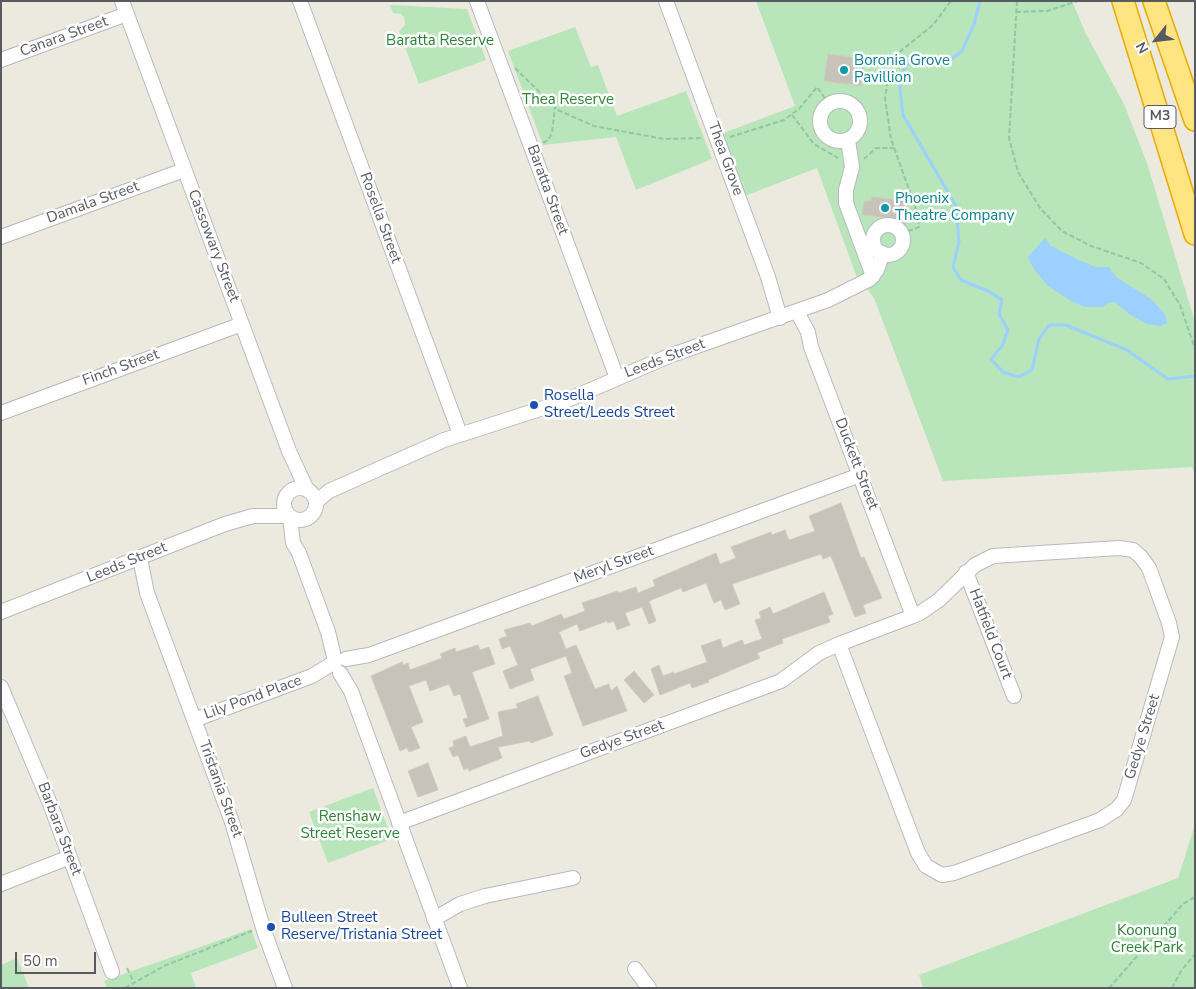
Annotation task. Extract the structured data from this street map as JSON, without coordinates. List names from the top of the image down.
{
  "streets": {
    "highway": ["M3"],
    "street": [
      "Canara Street",
      "Thea Grove",
      "Baratta Street",
      "Damala Street",
      "Rosella Street",
      "Cassowary Street",
      "Leeds Street",
      "Finch Street",
      "Duckett Street",
      "Meryl Street",
      "Hatfield Court",
      "Lily Pond Place",
      "Gedye Street",
      "Tristania Street",
      "Barbara Street"
    ]
  },
  "crossings": [
    ["Canara Street", "Cassowary Street"],
    ["Thea Grove", "Leeds Street"],
    ["Baratta Street", "Leeds Street"],
    ["Damala Street", "Cassowary Street"],
    ["Rosella Street", "Leeds Street"],
    ["Cassowary Street", "Leeds Street"],
    ["Cassowary Street", "Finch Street"],
    ["Leeds Street", "Duckett Street"],
    ["Leeds Street", "Tristania Street"],
    ["Duckett Street", "Meryl Street"],
    ["Duckett Street", "Gedye Street"],
    ["Meryl Street", "Lily Pond Place"],
    ["Hatfield Court", "Gedye Street"],
    ["Lily Pond Place", "Tristania Street"]
  ],
  "parks": [
    "Baratta Reserve",
    "Thea Reserve",
    "Renshaw Street Reserve",
    "Koonung Creek Park"
  ],
  "places": [
    "Boronia Grove Pavillion",
    "Phoenix Theatre Company",
    "Rosella Street/Leeds Street",
    "Bulleen Street Reserve/Tristania Street"
  ],
  "scale_bar": "50 m",
  "north": "bottom left"
}
